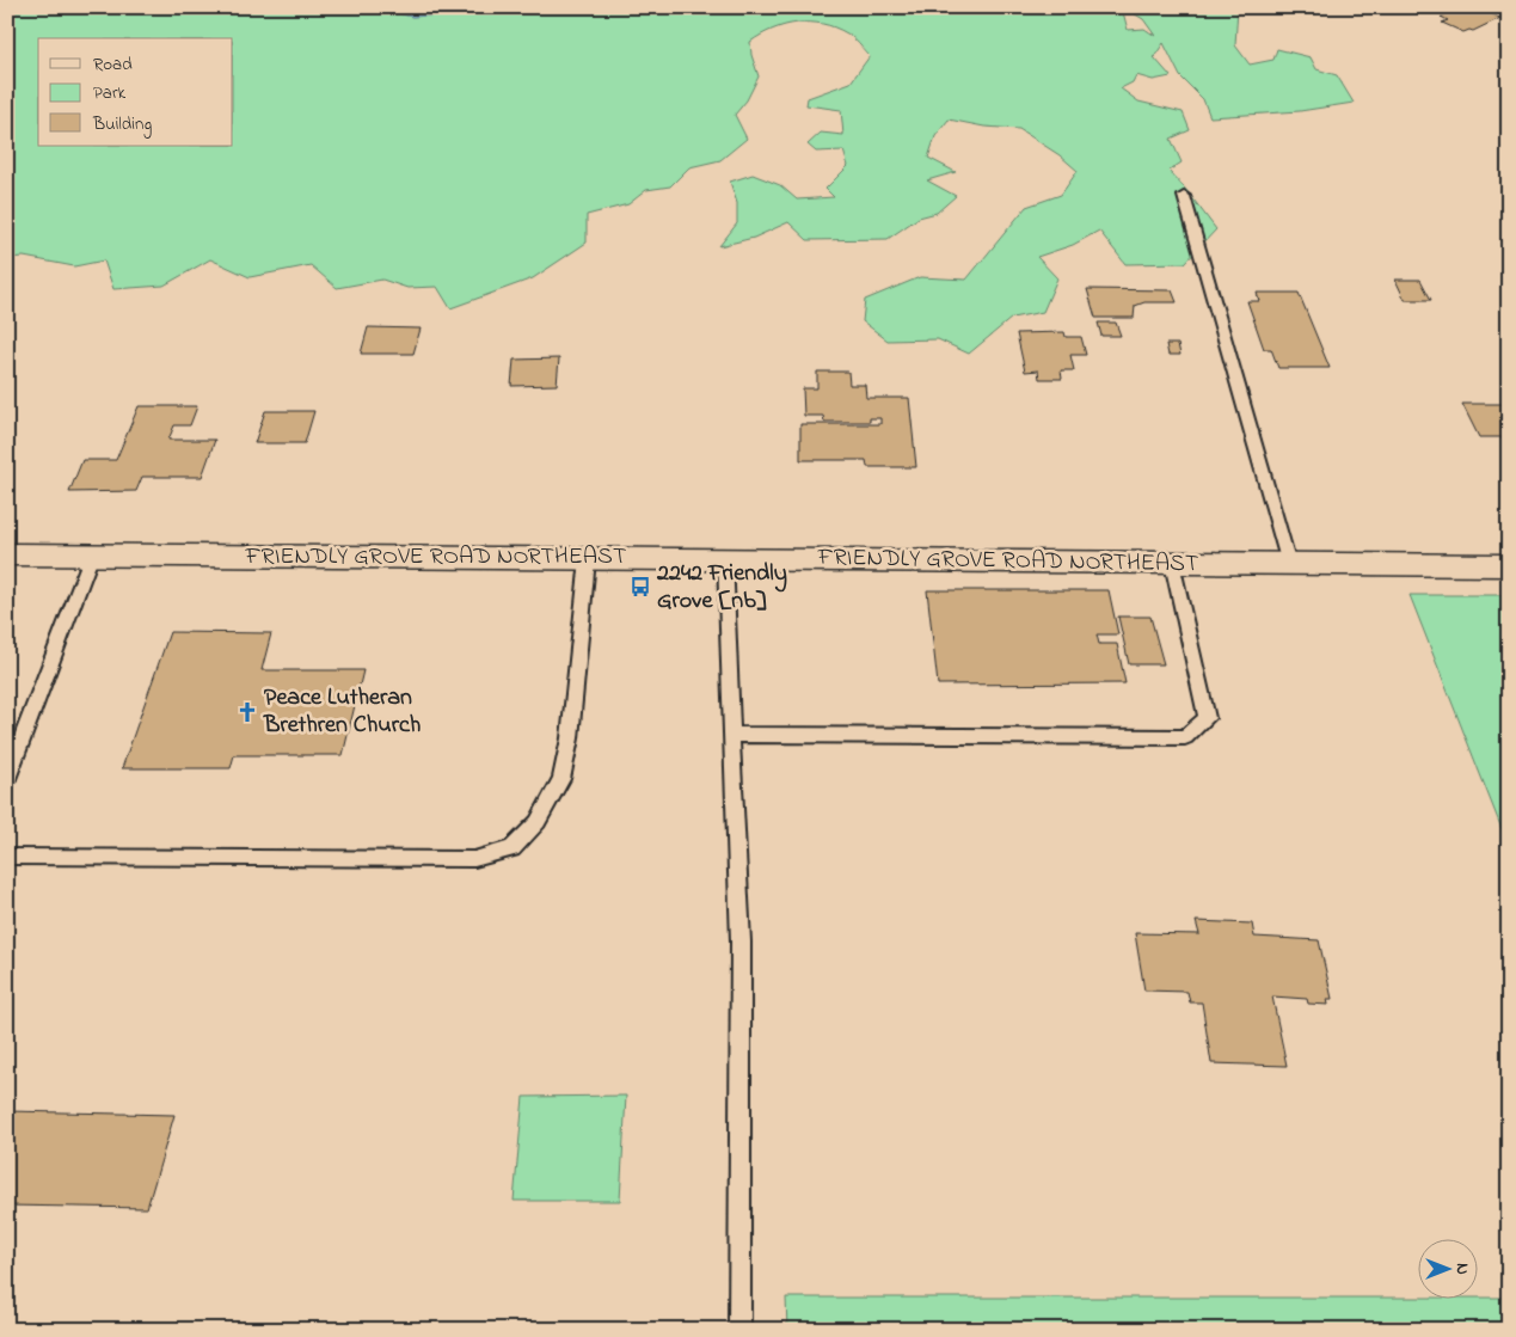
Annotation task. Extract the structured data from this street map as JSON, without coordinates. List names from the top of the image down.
{
  "streets": {
    "street": ["FRIENDLY GROVE ROAD NORTHEAST"]
  },
  "places": {
    "bus stop": ["2242 Friendly Grove [nb]"],
    "church": ["Peace Lutheran Brethren Church"]
  },
  "legend": ["Road", "Park", "Building"],
  "north": "right"
}
